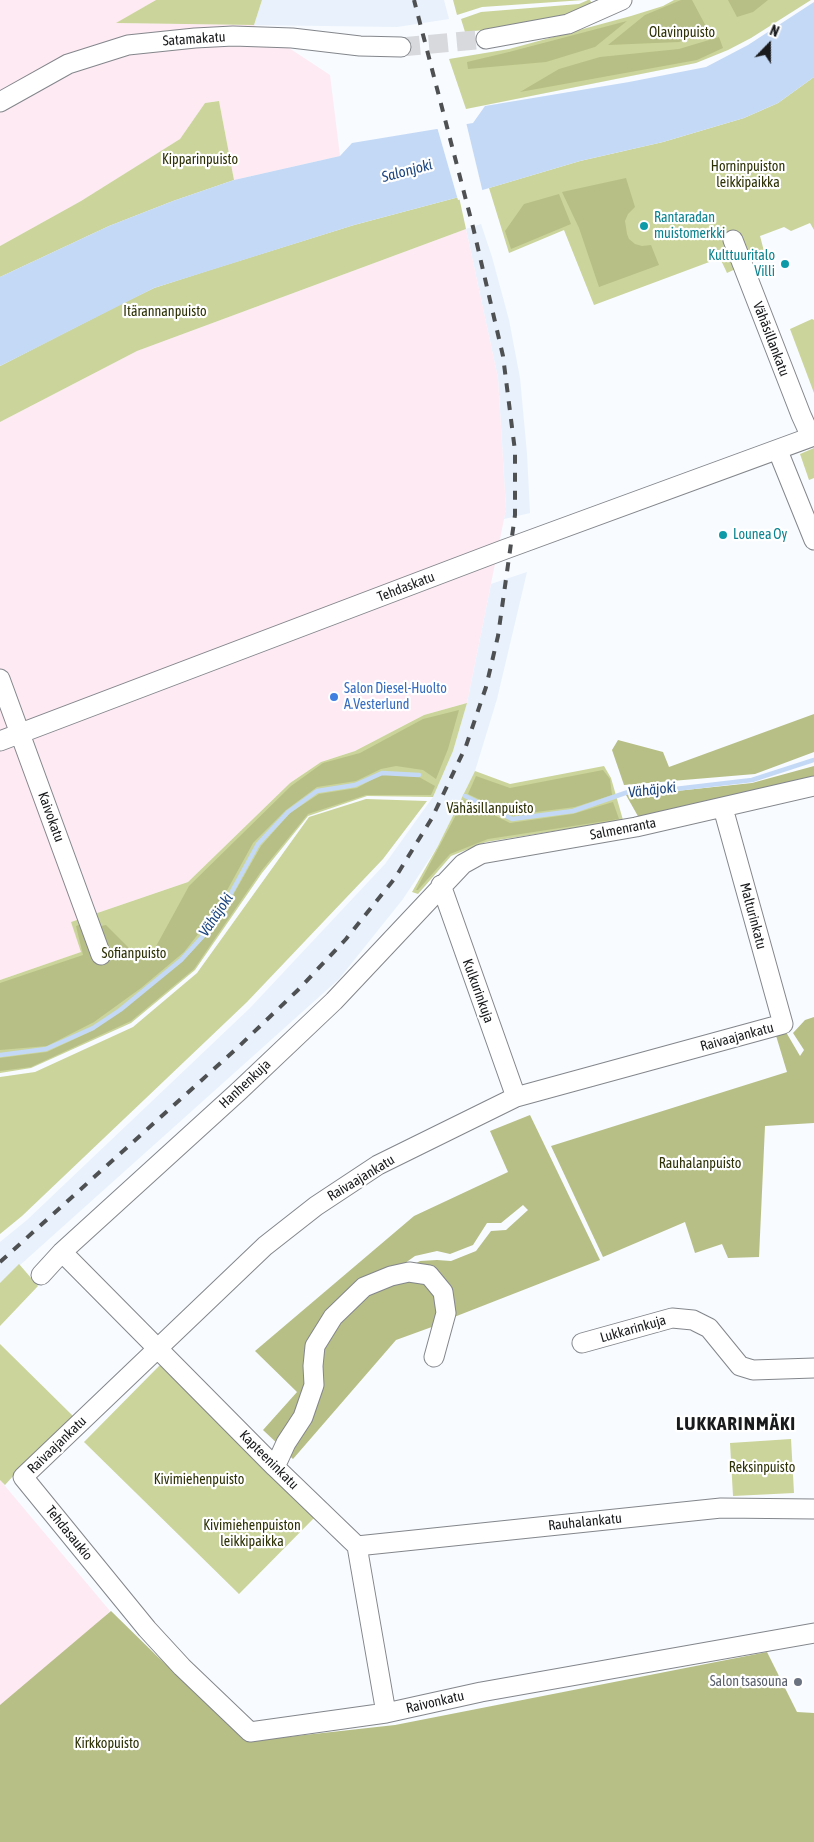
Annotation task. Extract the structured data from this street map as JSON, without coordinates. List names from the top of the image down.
{
  "streets": {
    "street": [
      "Satamakatu",
      "Vähäsillankatu",
      "Tehdaskatu",
      "Kaivokatu",
      "Salmenranta",
      "Malturinkatu",
      "Kulkurinkuja",
      "Raivaajankatu",
      "Hanhenkuja",
      "Lukkarinkuja",
      "Kapteeninkatu",
      "Rauhalankatu",
      "Tehdasaukio",
      "Raivonkatu"
    ]
  },
  "crossings": [
    ["Vähäsillankatu", "Tehdaskatu"],
    ["Tehdaskatu", "Kaivokatu"],
    ["Salmenranta", "Malturinkatu"],
    ["Salmenranta", "Kulkurinkuja"],
    ["Salmenranta", "Hanhenkuja"],
    ["Malturinkatu", "Raivaajankatu"],
    ["Kulkurinkuja", "Raivaajankatu"],
    ["Kulkurinkuja", "Hanhenkuja"],
    ["Raivaajankatu", "Kapteeninkatu"],
    ["Raivaajankatu", "Tehdasaukio"],
    ["Hanhenkuja", "Kapteeninkatu"],
    ["Kapteeninkatu", "Rauhalankatu"],
    ["Tehdasaukio", "Raivonkatu"]
  ],
  "districts": ["LUKKARINMÄKI"],
  "water": ["Salonjoki", "Vähäjoki"],
  "parks": [
    "Olavinpuisto",
    "Kipparinpuisto",
    "Horninpuiston leikkipaikka",
    "Itärannanpuisto",
    "Vähäsillanpuisto",
    "Sofianpuisto",
    "Rauhalanpuisto",
    "Reksinpuisto",
    "Kivimiehenpuisto",
    "Kivimiehenpuiston leikkipaikka",
    "Kirkkopuisto"
  ],
  "places": [
    "Rantaradan muistomerkki",
    "Kulttuuritalo Villi",
    "Lounea Oy",
    "Salon Diesel-Huolto A.Vesterlund",
    "Salon tsasouna"
  ],
  "north": "top"
}
